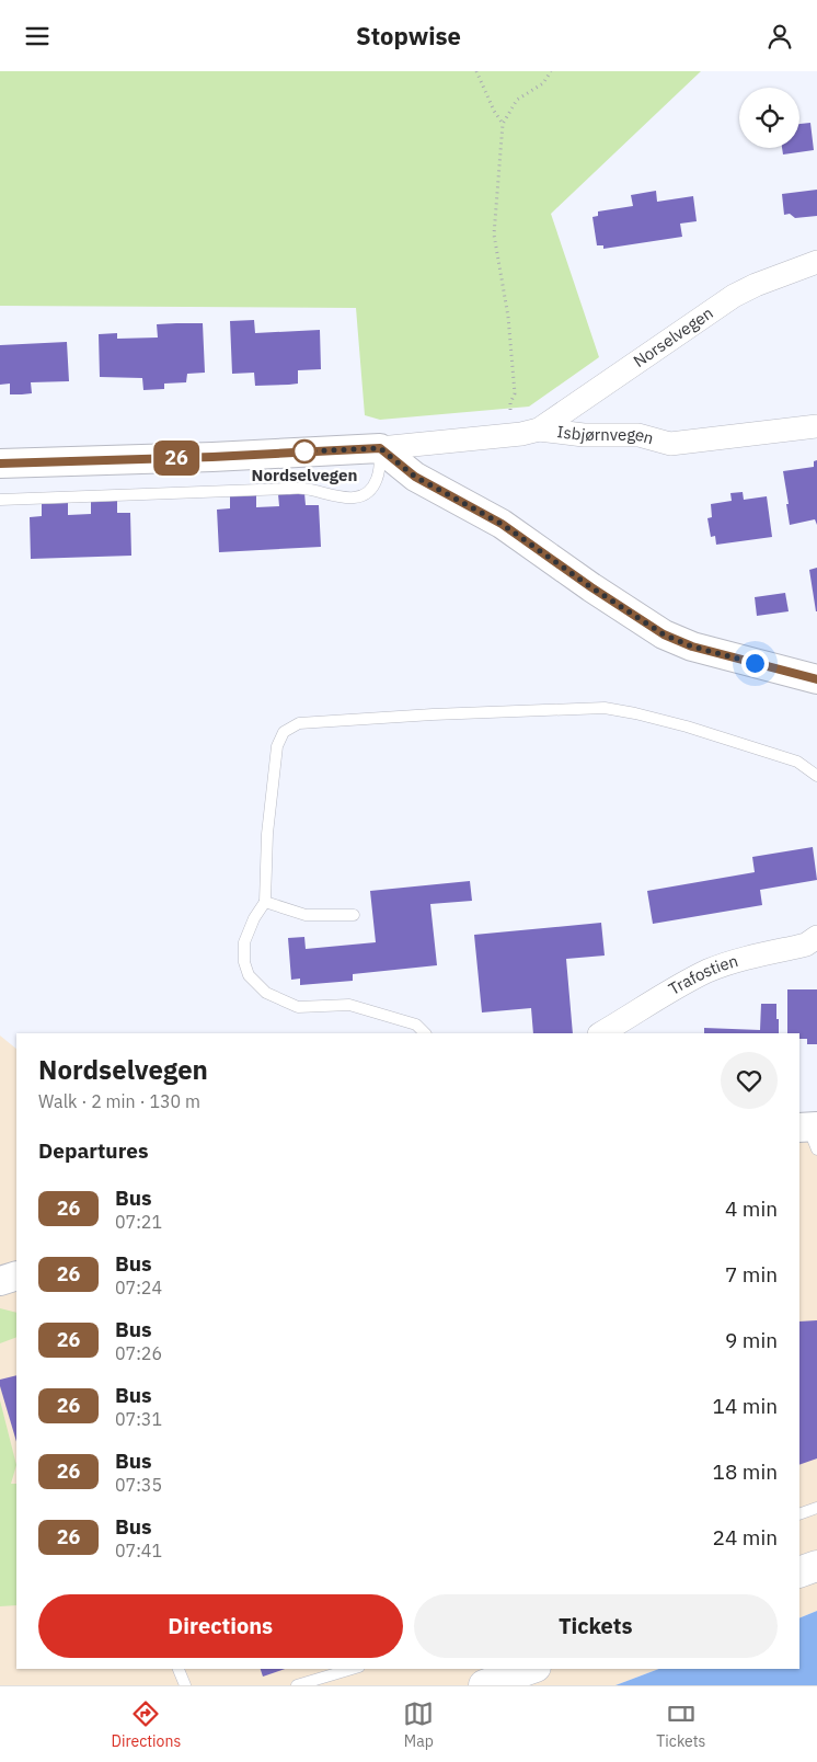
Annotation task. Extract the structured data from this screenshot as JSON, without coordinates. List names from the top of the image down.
{
  "streets": {
    "street": ["Norselvegen", "Isbjørnvegen", "Trafostien"]
  },
  "crossings": [
    ["Norselvegen", "Isbjørnvegen"]
  ],
  "places": ["Nordselvegen"],
  "lines": ["bus line 26"],
  "page": {
    "header": "Stopwise",
    "on_map": "26",
    "heading": [
      ["Nordselvegen", "Walk · 2 min · 130 m"],
      "Departures"
    ],
    "list": [
      {
        "mark": "26",
        "name": "Bus",
        "note": "07:21",
        "value": "4 min"
      },
      {
        "mark": "26",
        "name": "Bus",
        "note": "07:24",
        "value": "7 min"
      },
      {
        "mark": "26",
        "name": "Bus",
        "note": "07:26",
        "value": "9 min"
      },
      {
        "mark": "26",
        "name": "Bus",
        "note": "07:31",
        "value": "14 min"
      },
      {
        "mark": "26",
        "name": "Bus",
        "note": "07:35",
        "value": "18 min"
      },
      {
        "mark": "26",
        "name": "Bus",
        "note": "07:41",
        "value": "24 min"
      }
    ],
    "buttons": ["Directions", "Tickets"],
    "tabs": ["Directions", "Map", "Tickets"]
  }
}
